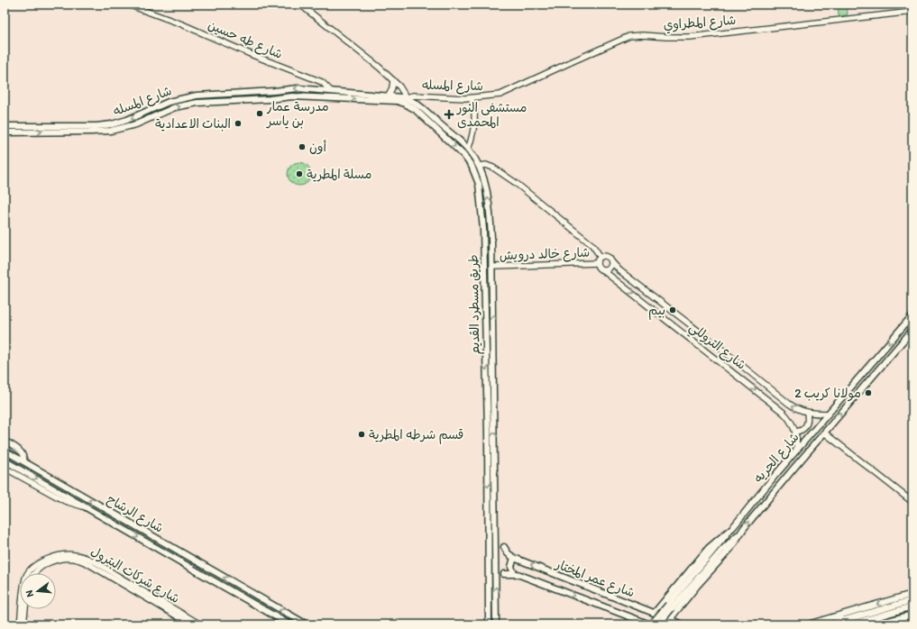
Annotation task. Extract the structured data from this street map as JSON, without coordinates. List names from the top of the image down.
{
  "streets": {
    "main road": [
      "شارع المسله",
      "طريق مسطرد القديم",
      "شارع الحريه",
      "شارع الرشاح",
      "شارع عمر المختار"
    ],
    "street": [
      "شارع المطراوي",
      "شارع طه حسين",
      "شارع خالد درويش",
      "شارع التروللي",
      "شارع شركات البترول"
    ]
  },
  "crossings": [
    ["شارع المطراوي", "شارع المسله"],
    ["شارع طه حسين", "شارع المسله"],
    ["شارع طه حسين", "طريق مسطرد القديم"],
    ["شارع المسله", "طريق مسطرد القديم"],
    ["شارع خالد درويش", "طريق مسطرد القديم"],
    ["شارع خالد درويش", "شارع التروللي"],
    ["شارع التروللي", "شارع الحريه"],
    ["شارع الحريه", "شارع عمر المختار"]
  ],
  "places": {
    "other": [
      "مدرسة عمار بن ياسر",
      "البنات الاعدادية",
      "أون",
      "مسلة المطرية",
      "بيم",
      "مولانا كريب 2",
      "قسم شرطه المطرية"
    ],
    "health": ["مستشفى النور المحمدى"]
  },
  "north": "left"
}
